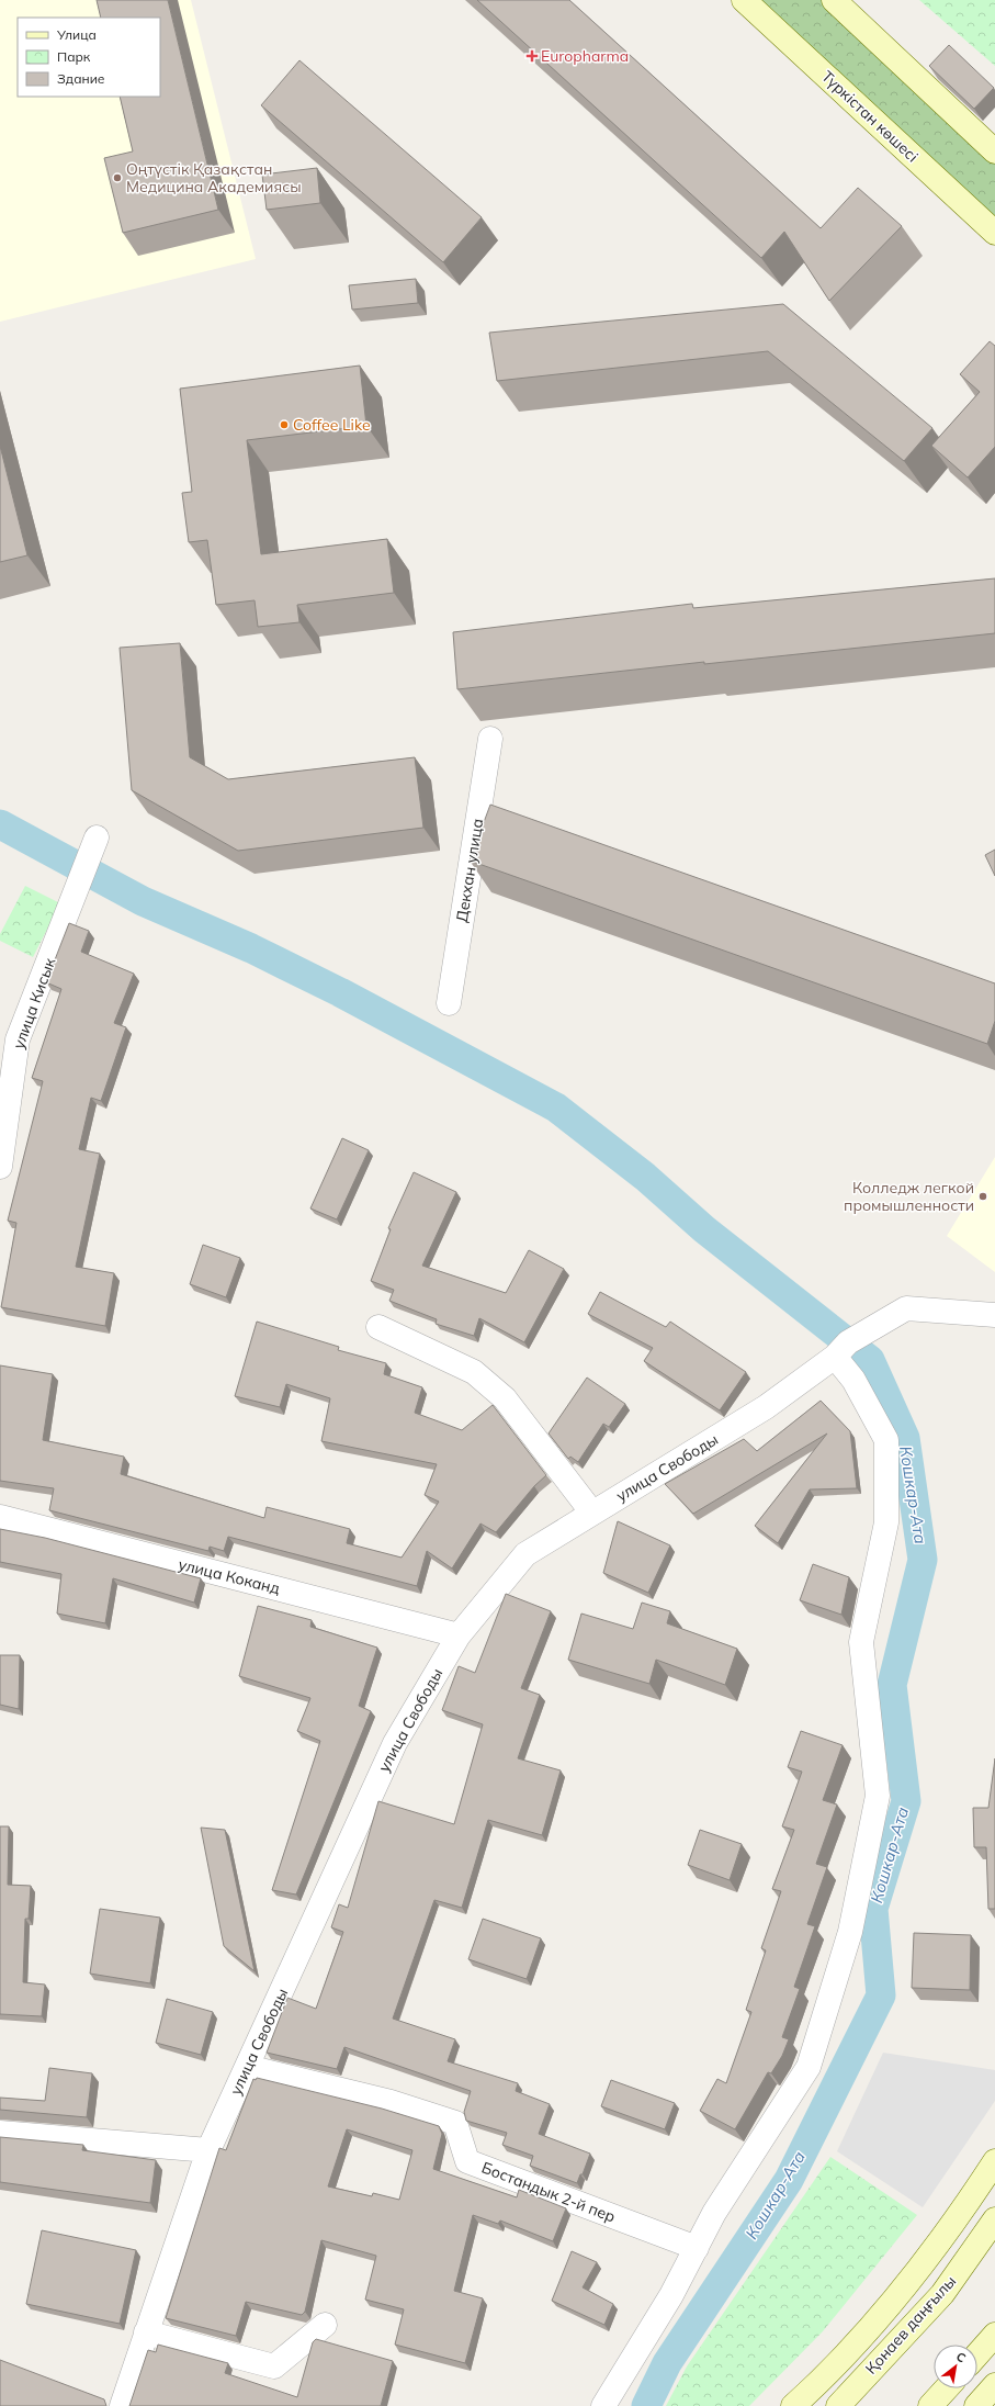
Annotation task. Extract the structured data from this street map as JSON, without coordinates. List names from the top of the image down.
{
  "streets": {
    "main road": ["Түркістан көшесі", "Қонаев даңғылы"],
    "street": [
      "Декхан улица",
      "улица Кисык",
      "улица Свободы",
      "улица Коканд",
      "Бостандык 2-й пер"
    ]
  },
  "crossings": [
    ["улица Свободы", "улица Коканд"],
    ["улица Свободы", "Бостандык 2-й пер"]
  ],
  "water": ["Кошкар-Ата"],
  "places": {
    "health": ["Europharma"],
    "other": ["Оңтүстік Қазақстан Медицина Академиясы", "Coffee Like", "Колледж легкой промышленности"]
  },
  "legend": ["Улица", "Парк", "Здание"],
  "north": "top right"
}
